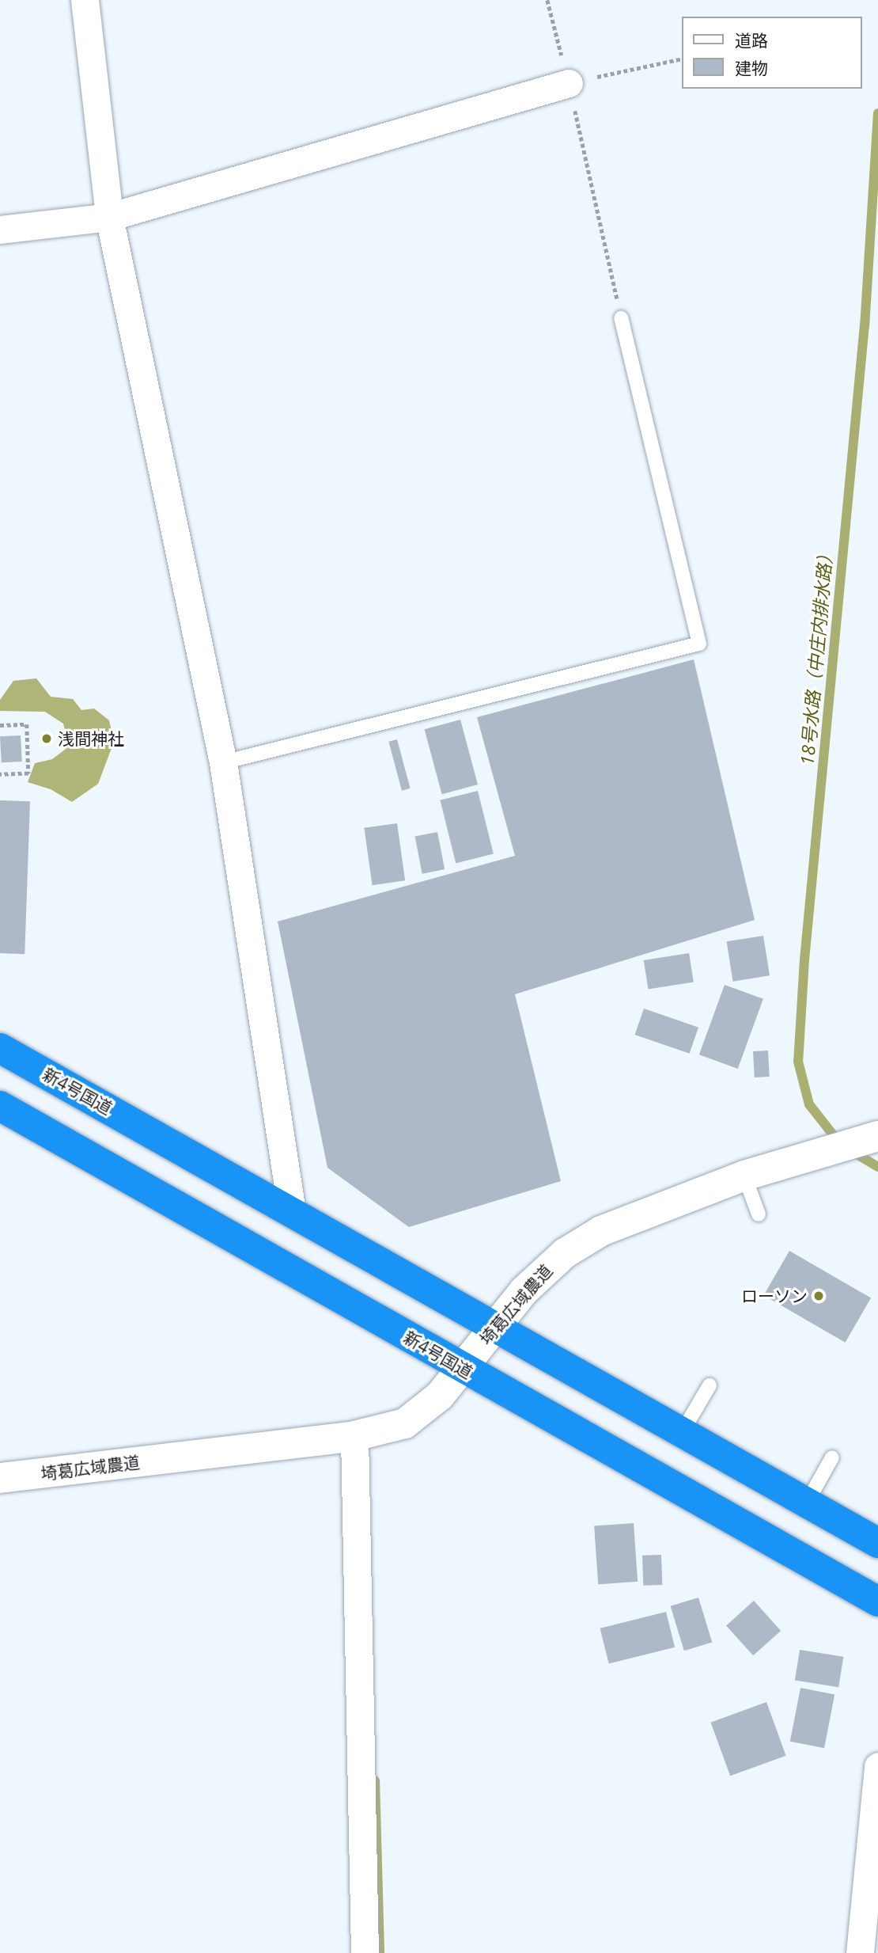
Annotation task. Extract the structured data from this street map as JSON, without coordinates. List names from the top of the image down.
{
  "streets": {
    "highway": ["新4号国道"],
    "street": ["埼葛広域農道"]
  },
  "crossings": [
    ["新4号国道", "埼葛広域農道"]
  ],
  "water": ["18号水路（中庄内排水路）"],
  "places": ["浅間神社", "ローソン"],
  "legend": ["道路", "建物"]
}
